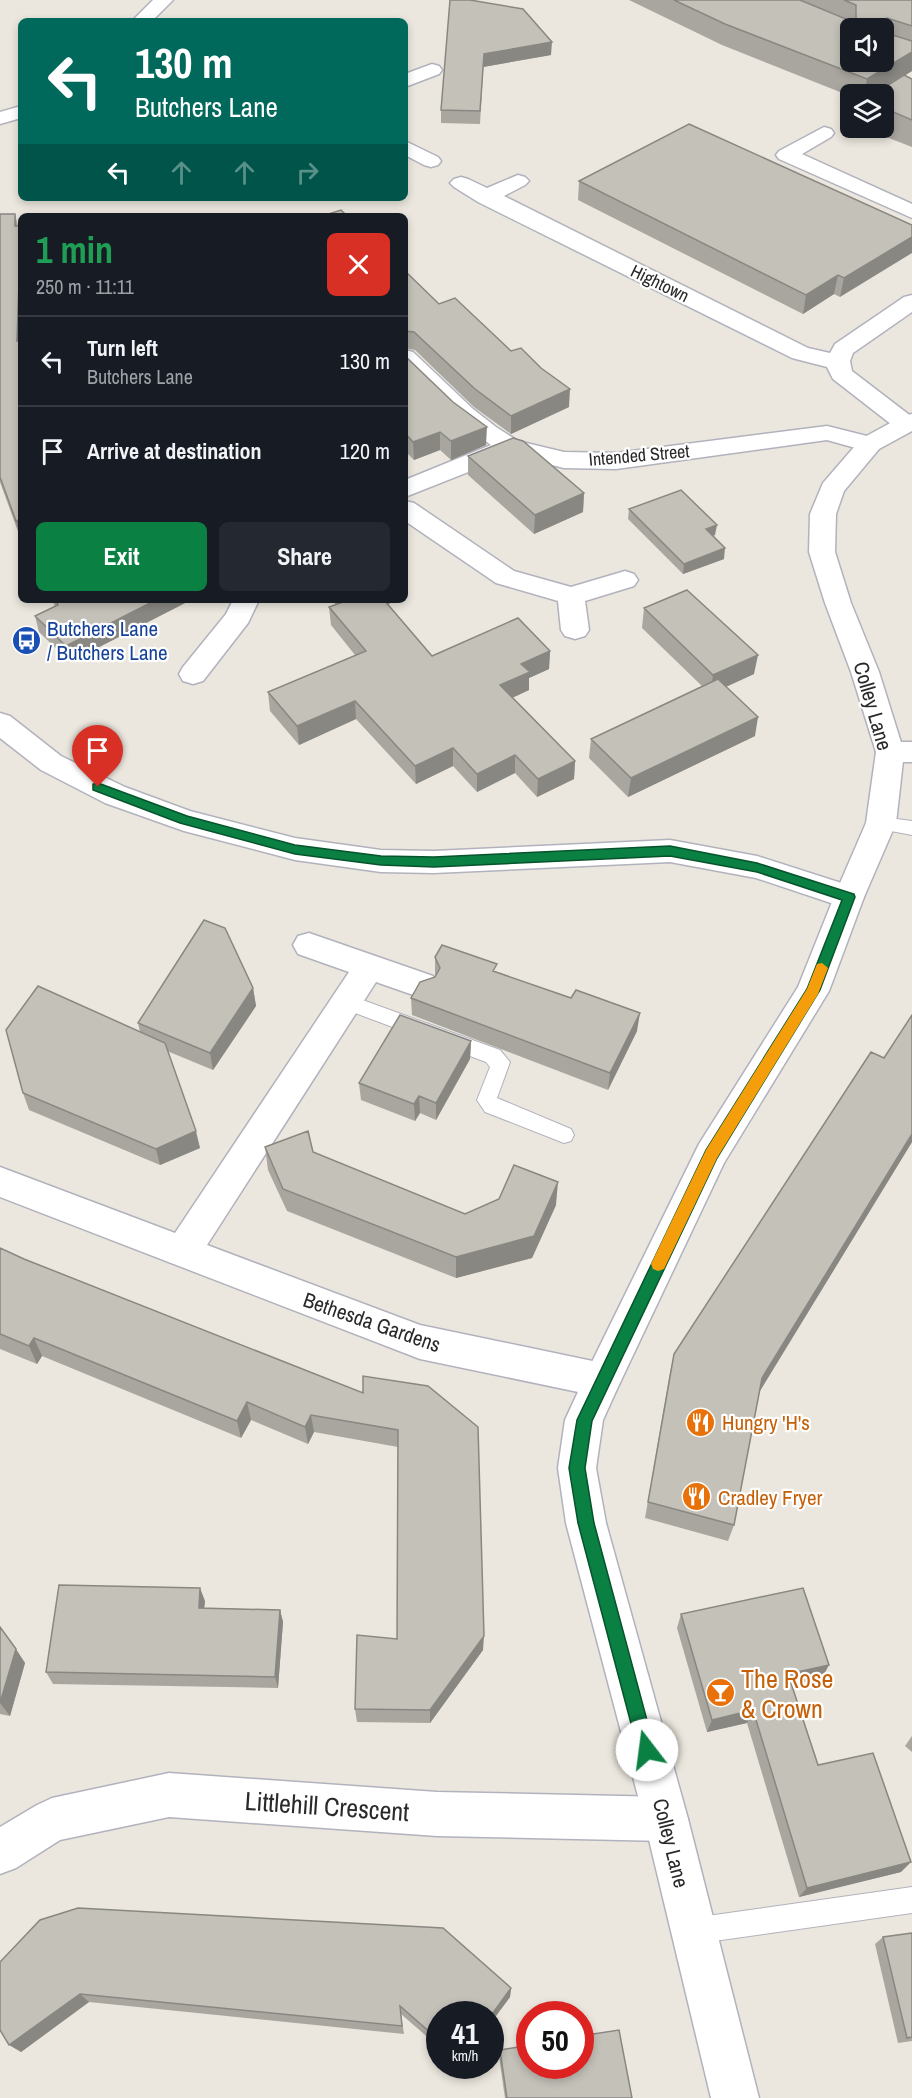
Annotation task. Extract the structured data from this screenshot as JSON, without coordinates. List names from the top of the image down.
{
  "streets": {
    "street": [
      "Hightown",
      "Intended Street",
      "Colley Lane",
      "Bethesda Gardens",
      "Littlehill Crescent"
    ]
  },
  "crossings": [
    ["Intended Street", "Colley Lane"],
    ["Colley Lane", "Bethesda Gardens"],
    ["Colley Lane", "Littlehill Crescent"]
  ],
  "places": {
    "bus stop": ["Butchers Lane / Butchers Lane"],
    "restaurant": ["Hungry 'H's", "Cradley Fryer"],
    "bar": ["The Rose & Crown"]
  },
  "page": {
    "turn": ["130 m", "Butchers Lane"],
    "heading": ["1 min", "250 m · 11:11"],
    "list": [
      {
        "name": "Turn left",
        "note": "Butchers Lane",
        "value": "130 m"
      },
      {
        "name": "Arrive at destination",
        "value": "120 m"
      }
    ],
    "buttons": ["Exit", "Share"],
    "speed": "41 km/h",
    "limit": "50"
  }
}
